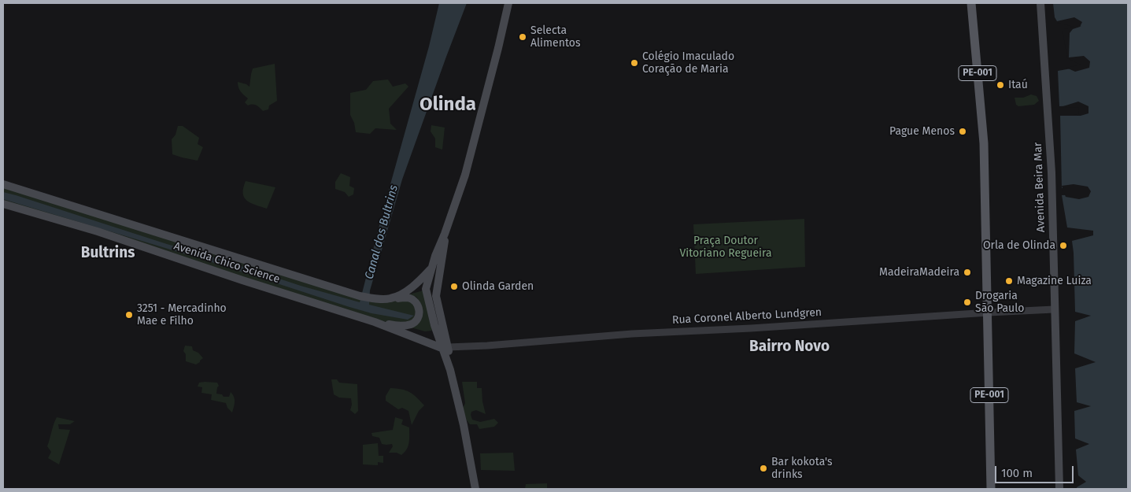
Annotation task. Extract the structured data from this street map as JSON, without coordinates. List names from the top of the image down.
{
  "streets": {
    "main road": ["PE-001", "Avenida Beira Mar", "Avenida Chico Science"],
    "street": ["Rua Coronel Alberto Lundgren"]
  },
  "crossings": [
    ["PE-001", "Rua Coronel Alberto Lundgren"],
    ["Avenida Beira Mar", "Rua Coronel Alberto Lundgren"],
    ["Avenida Chico Science", "Rua Coronel Alberto Lundgren"]
  ],
  "districts": ["Olinda", "Bultrins", "Bairro Novo"],
  "water": ["Canal dos Bultrins"],
  "parks": ["Praça Doutor Vitoriano Regueira"],
  "places": [
    "Selecta Alimentos",
    "Colégio Imaculado Coração de Maria",
    "Itaú",
    "Pague Menos",
    "Orla de Olinda",
    "MadeiraMadeira",
    "Magazine Luiza",
    "Olinda Garden",
    "Drogaria São Paulo",
    "3251 - Mercadinho Mae e Filho",
    "Bar kokota's drinks"
  ],
  "scale_bar": "100 m"
}
